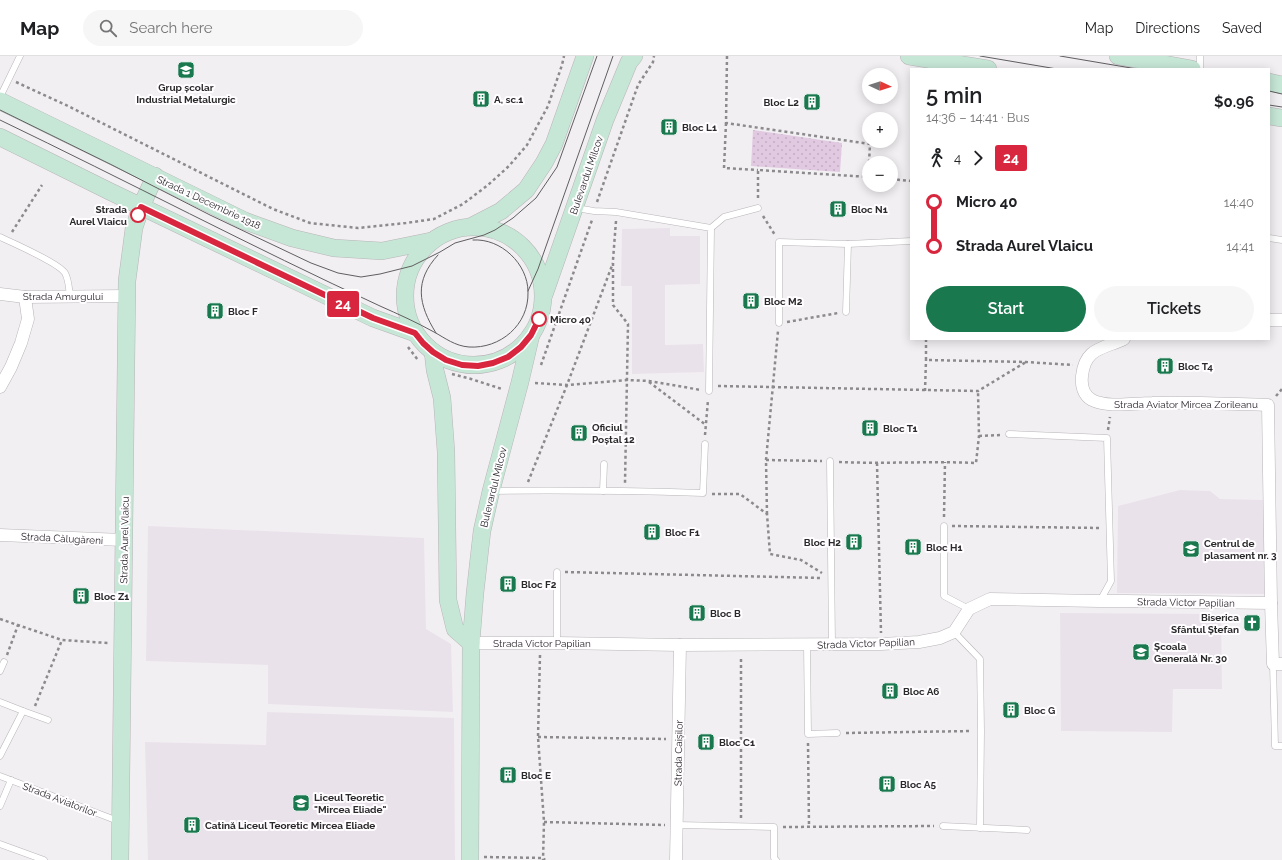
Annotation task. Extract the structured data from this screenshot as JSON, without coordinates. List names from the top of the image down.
{
  "streets": {
    "main road": ["Bulevardul Milcov", "Strada 1 Decembrie 1918", "Strada Aurel Vlaicu"],
    "street": [
      "Strada Amurgului",
      "Strada Aviator Mircea Zorileanu",
      "Strada Călugăreni",
      "Strada Victor Papilian",
      "Strada Caișilor"
    ],
    "lane": ["Strada Aviatorilor"]
  },
  "crossings": [
    ["Bulevardul Milcov", "Strada 1 Decembrie 1918"],
    ["Bulevardul Milcov", "Strada Victor Papilian"],
    ["Strada 1 Decembrie 1918", "Strada Aurel Vlaicu"],
    ["Strada Amurgului", "Strada Aurel Vlaicu"],
    ["Strada Aviator Mircea Zorileanu", "Strada Victor Papilian"],
    ["Strada Călugăreni", "Strada Aurel Vlaicu"],
    ["Strada Aurel Vlaicu", "Strada Aviatorilor"],
    ["Strada Victor Papilian", "Strada Caișilor"]
  ],
  "places": {
    "school or university": [
      "Grup școlar Industrial Metalurgic",
      "Centrul de plasament nr. 3",
      "Școala Generală Nr. 30",
      "Liceul Teoretic \"Mircea Eliade\""
    ],
    "building": [
      "A, sc.1",
      "Bloc L2",
      "Bloc L1",
      "Bloc N1",
      "Bloc M2",
      "Bloc F",
      "Bloc T4",
      "Bloc T1",
      "Oficiul Poștal 12",
      "Bloc F1",
      "Bloc H2",
      "Bloc H1",
      "Bloc F2",
      "Bloc Z1",
      "Bloc B",
      "Bloc A6",
      "Bloc G",
      "Bloc C1",
      "Bloc E",
      "Bloc A5",
      "Catină Liceul Teoretic Mircea Eliade"
    ],
    "other": ["Strada Aurel Vlaicu", "Micro 40"],
    "church": ["Biserica Sfântul Ștefan"]
  },
  "lines": ["bus line 24"],
  "north": "right",
  "page": {
    "header": "Map",
    "search": "Search here",
    "nav": ["Map", "Directions", "Saved"],
    "on_map": "24",
    "map_buttons": ["+", "−"],
    "heading": ["5 min", "14:36 – 14:41 · Bus", "$0.96"],
    "legs": ["4", "24"],
    "list": [
      {
        "name": "Micro 40",
        "value": "14:40"
      },
      {
        "name": "Strada Aurel Vlaicu",
        "value": "14:41"
      }
    ],
    "buttons": ["Start", "Tickets"]
  }
}
